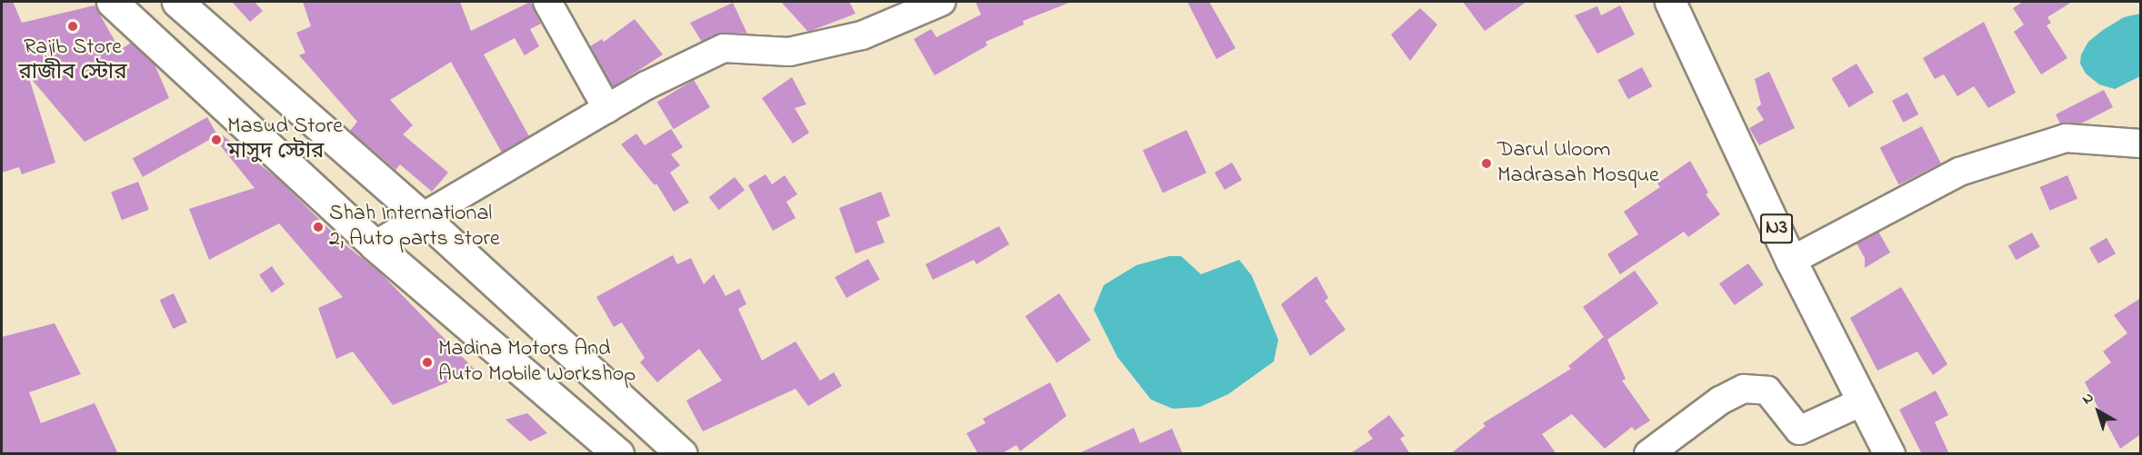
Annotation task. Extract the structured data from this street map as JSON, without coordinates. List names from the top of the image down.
{
  "streets": {
    "main road": ["N3"]
  },
  "places": [
    "Rajib Store রাজীব স্টোর",
    "Masud Store মাসুদ স্টোর",
    "Darul Uloom Madrasah Mosque",
    "Shah International 2, Auto parts store",
    "Madina Motors And Auto Mobile Workshop"
  ],
  "north": "top left"
}
